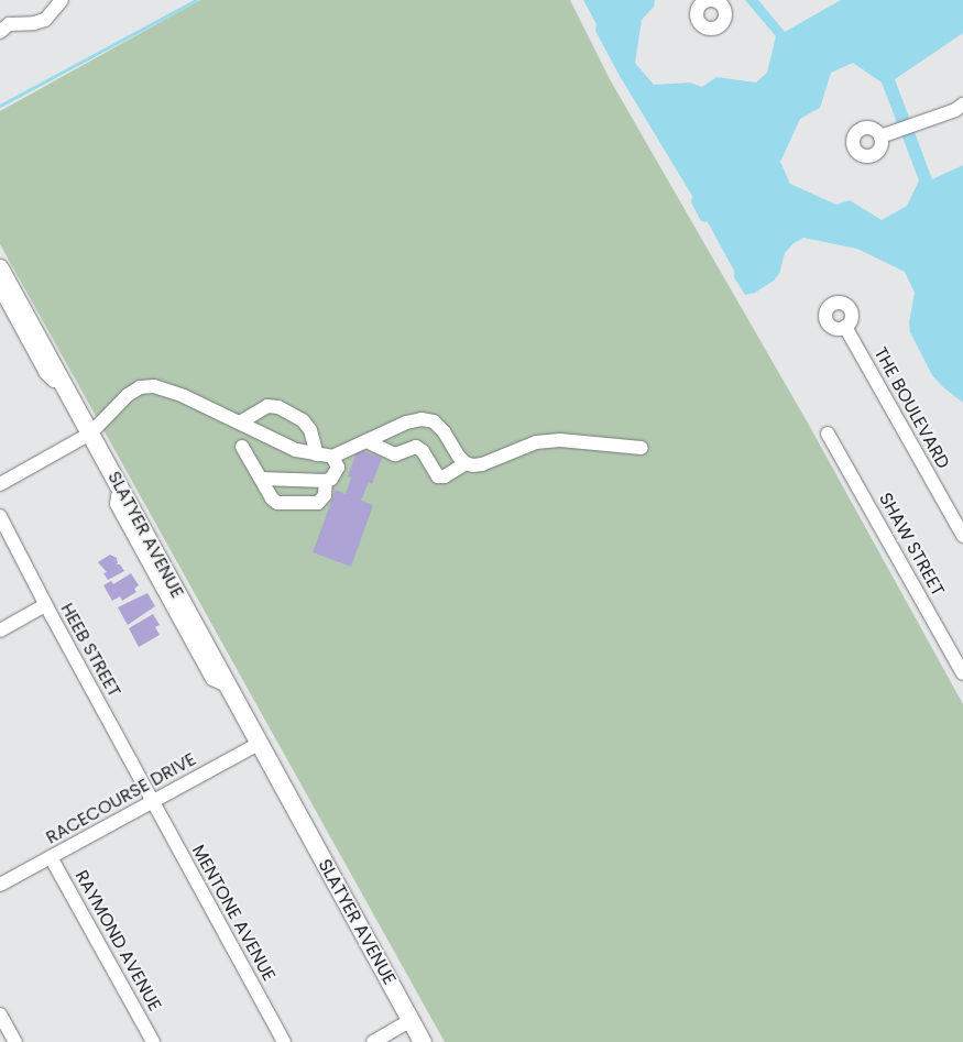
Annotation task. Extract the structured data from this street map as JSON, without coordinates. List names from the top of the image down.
{
  "streets": {
    "main road": ["SLATYER AVENUE"],
    "street": [
      "THE BOULEVARD",
      "SHAW STREET",
      "HEEB STREET",
      "RACECOURSE DRIVE",
      "MENTONE AVENUE",
      "RAYMOND AVENUE"
    ]
  },
  "crossings": [
    ["SLATYER AVENUE", "RACECOURSE DRIVE"],
    ["HEEB STREET", "RACECOURSE DRIVE"],
    ["HEEB STREET", "MENTONE AVENUE"],
    ["RACECOURSE DRIVE", "MENTONE AVENUE"],
    ["RACECOURSE DRIVE", "RAYMOND AVENUE"]
  ]
}
